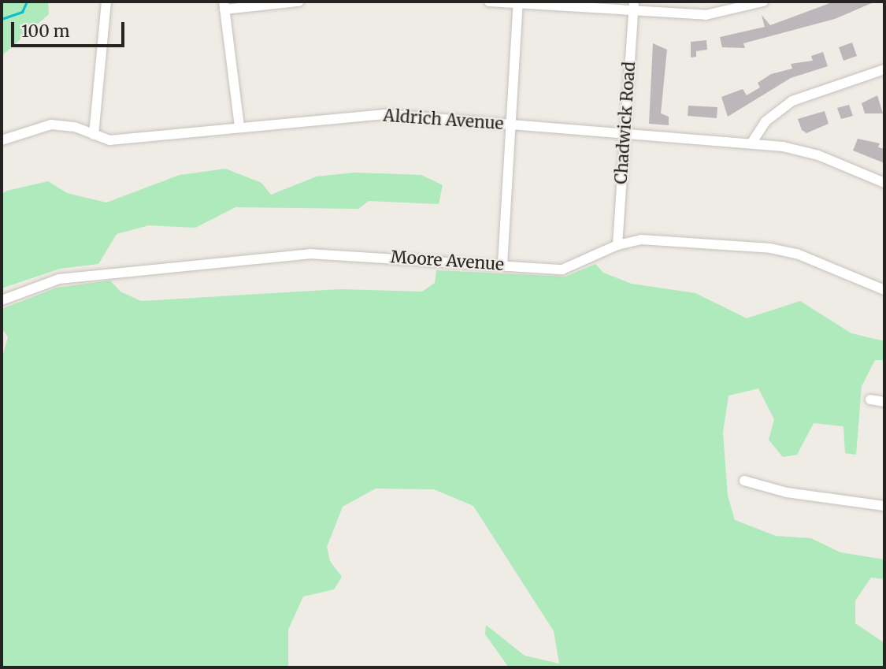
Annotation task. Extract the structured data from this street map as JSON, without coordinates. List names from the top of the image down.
{
  "streets": {
    "street": ["Aldrich Avenue", "Chadwick Road", "Moore Avenue"]
  },
  "crossings": [
    ["Aldrich Avenue", "Chadwick Road"],
    ["Chadwick Road", "Moore Avenue"]
  ],
  "scale_bar": "100 m"
}
